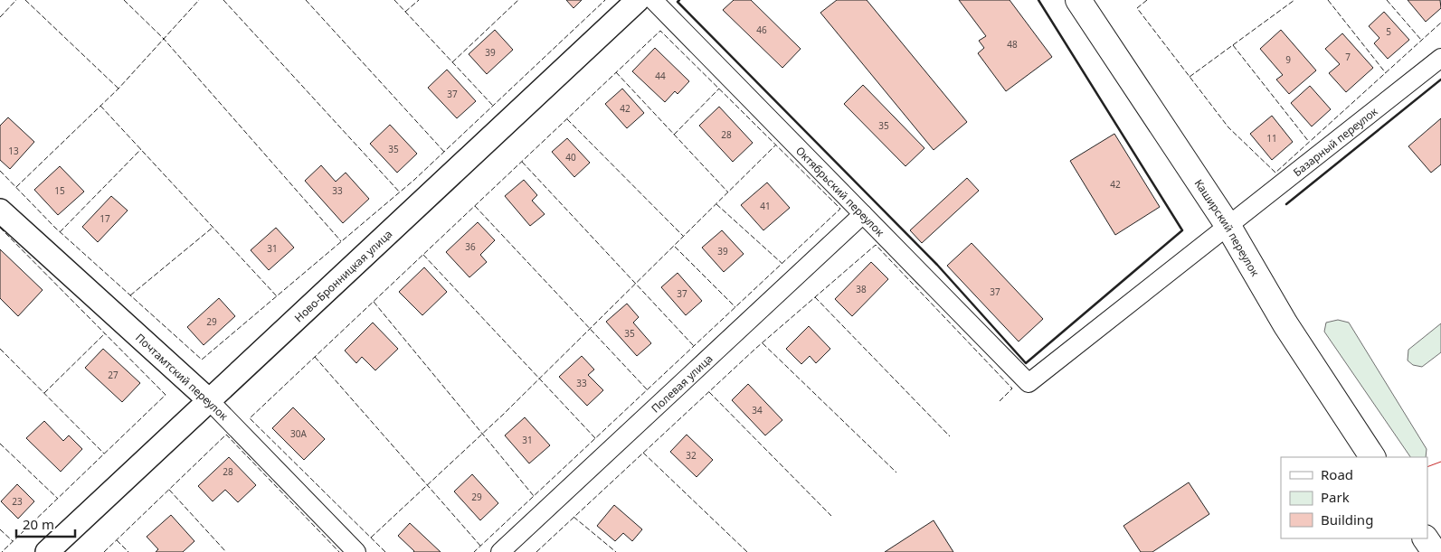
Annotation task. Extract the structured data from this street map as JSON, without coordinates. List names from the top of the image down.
{
  "streets": {
    "main road": ["Каширский переулок"],
    "street": [
      "Базарный переулок",
      "Октябрьский переулок",
      "Ново-Бронницкая улица",
      "Почтамтский переулок",
      "Полевая улица"
    ]
  },
  "crossings": [
    ["Базарный переулок", "Октябрьский переулок"],
    ["Базарный переулок", "Каширский переулок"],
    ["Октябрьский переулок", "Полевая улица"],
    ["Ново-Бронницкая улица", "Почтамтский переулок"]
  ],
  "house_numbers": [
    "46",
    "5",
    "48",
    "39",
    "7",
    "9",
    "44",
    "37",
    "42",
    "35",
    "28",
    "11",
    "35",
    "13",
    "40",
    "42",
    "15",
    "33",
    "41",
    "17",
    "36",
    "31",
    "39",
    "38",
    "37",
    "37",
    "29",
    "35",
    "27",
    "33",
    "34",
    "30А",
    "31",
    "32",
    "28",
    "29",
    "23"
  ],
  "legend": ["Road", "Park", "Building"],
  "scale_bar": "20 m"
}
